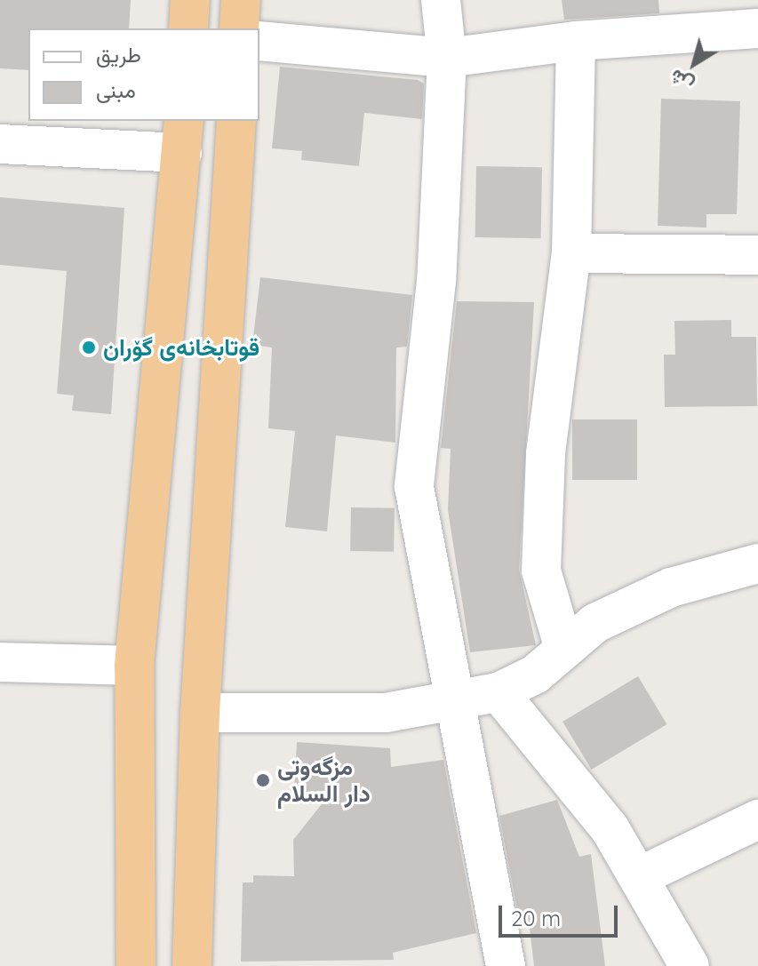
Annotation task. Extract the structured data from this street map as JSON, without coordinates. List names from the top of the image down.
{
  "places": ["قوتابخانەی گۆران", "مزگەوتی دار السلام"],
  "legend": ["طريق", "مبنى"],
  "scale_bar": "20 m",
  "north": "bottom left"
}
